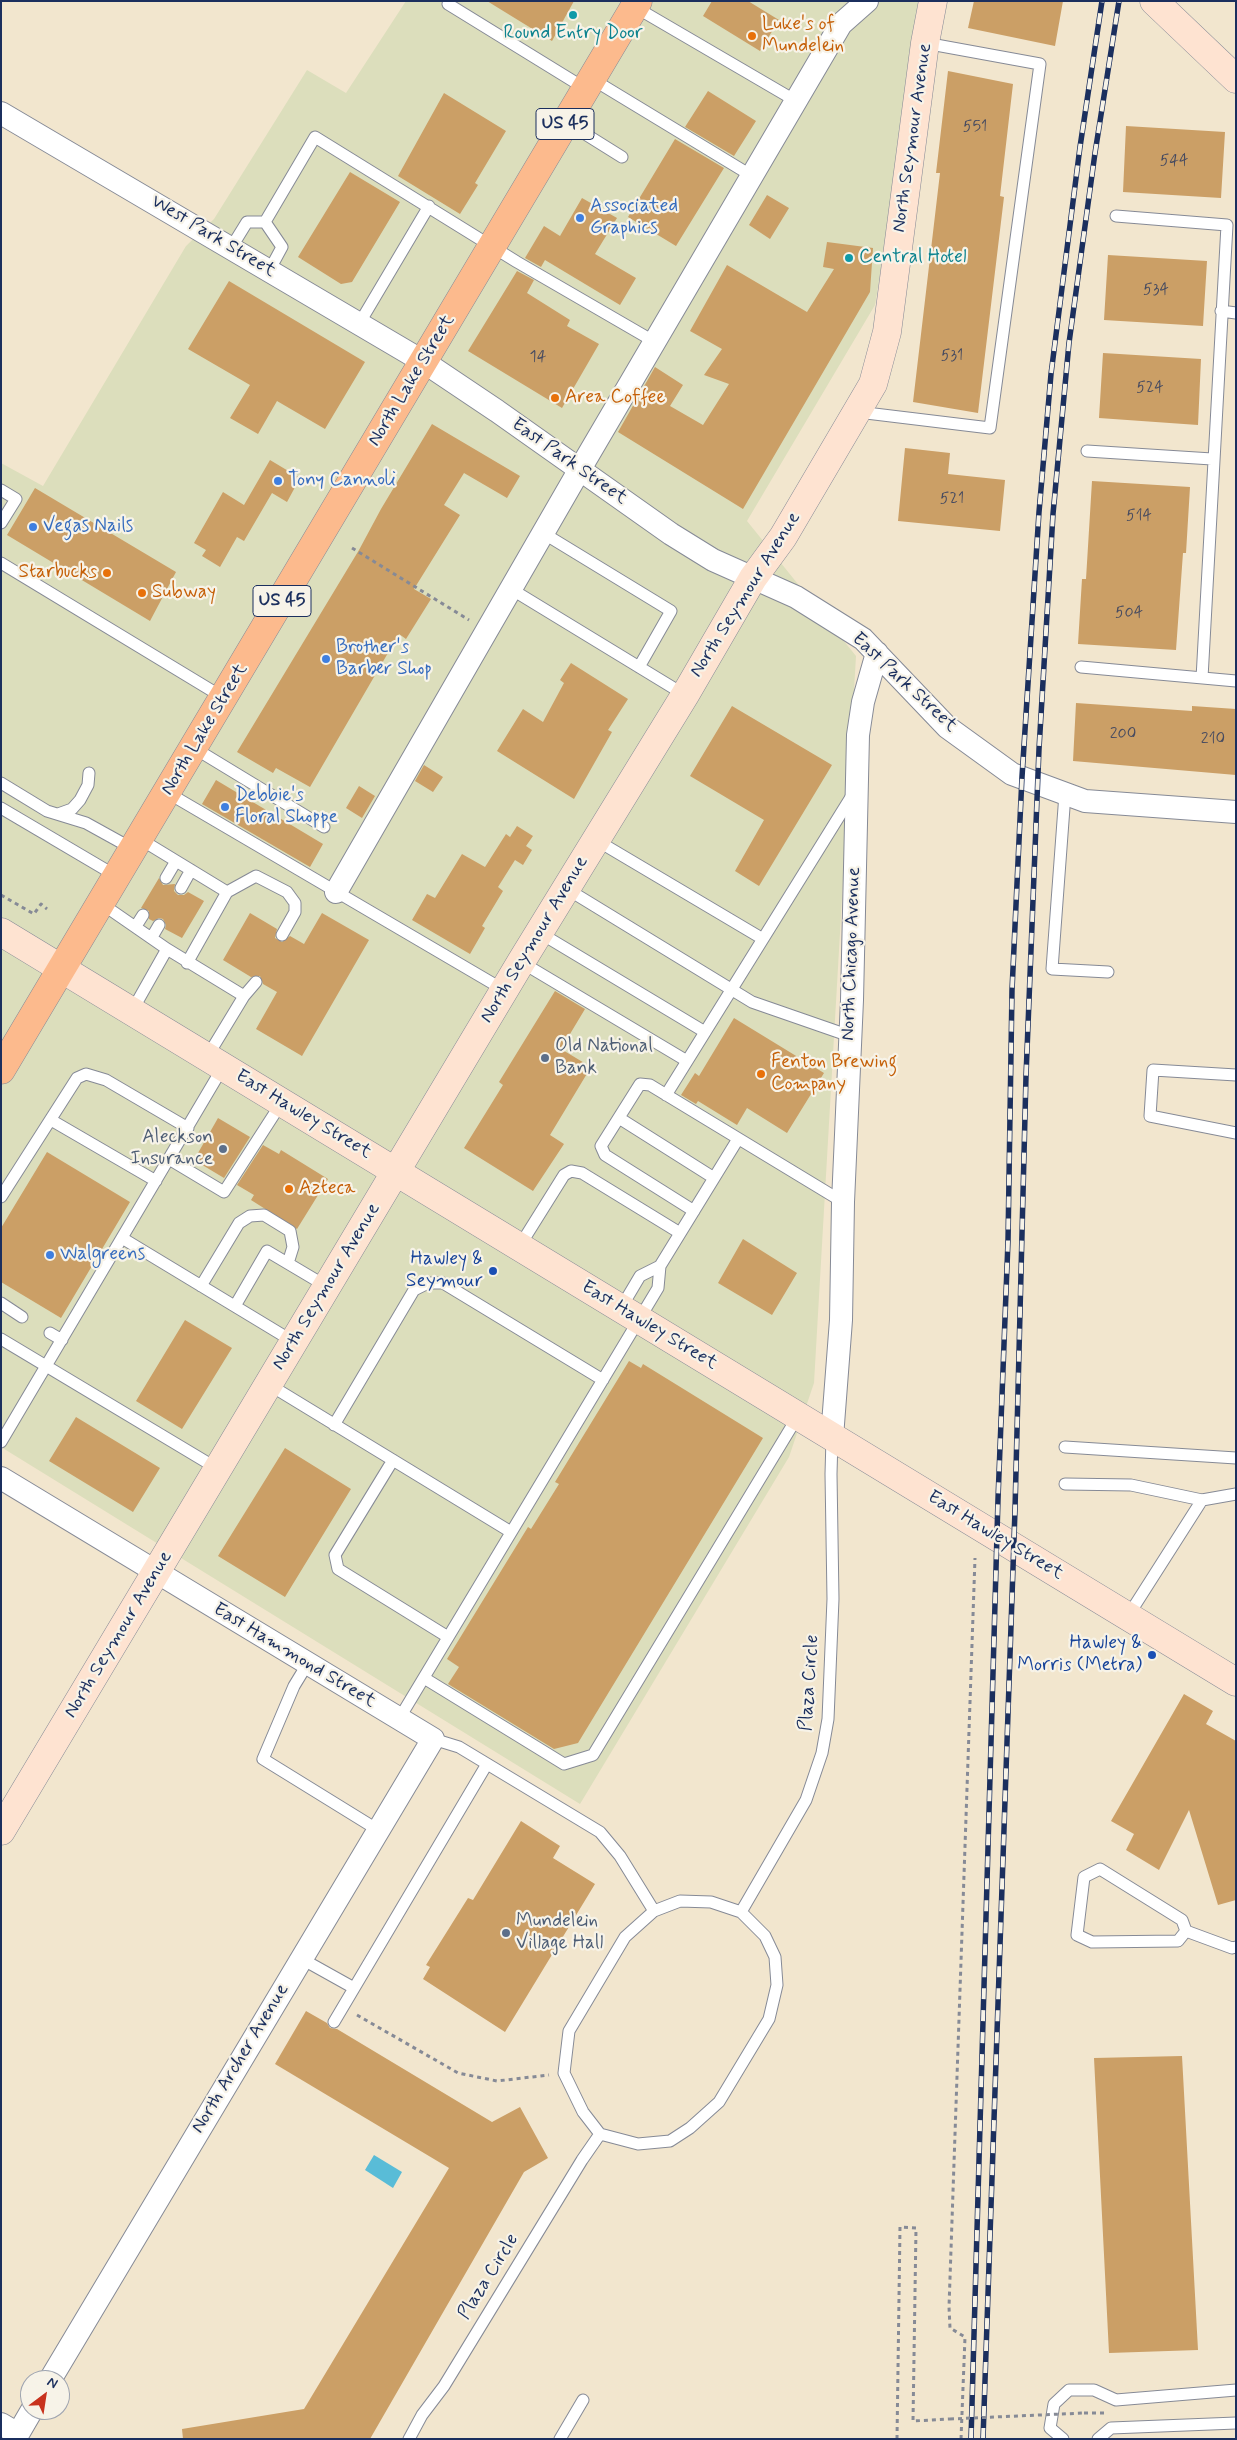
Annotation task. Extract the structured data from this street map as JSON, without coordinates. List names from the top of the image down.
{
  "streets": {
    "main road": ["US 45", "North Lake Street"],
    "street": [
      "North Seymour Avenue",
      "West Park Street",
      "East Park Street",
      "North Chicago Avenue",
      "East Hawley Street",
      "East Hammond Street",
      "North Archer Avenue"
    ],
    "lane": ["Plaza Circle"]
  },
  "crossings": [
    ["North Seymour Avenue", "East Park Street"],
    ["North Seymour Avenue", "East Hawley Street"],
    ["North Seymour Avenue", "East Hammond Street"],
    ["West Park Street", "North Lake Street"],
    ["West Park Street", "East Park Street"],
    ["North Lake Street", "East Park Street"],
    ["North Lake Street", "East Hawley Street"],
    ["East Park Street", "North Chicago Avenue"],
    ["North Chicago Avenue", "East Hawley Street"],
    ["North Chicago Avenue", "Plaza Circle"],
    ["East Hawley Street", "Plaza Circle"],
    ["East Hammond Street", "North Archer Avenue"]
  ],
  "places": [
    "Round Entry Door",
    "Luke's of Mundelein",
    "Associated Graphics",
    "Central Hotel",
    "Area Coffee",
    "Tony Cannoli",
    "Vegas Nails",
    "Starbucks",
    "Subway",
    "Brother's Barber Shop",
    "Debbie's Floral Shoppe",
    "Old National Bank",
    "Fenton Brewing Company",
    "Aleckson Insurance",
    "Azteca",
    "Walgreens",
    "Hawley & Seymour",
    "Hawley & Morris (Metra)",
    "Mundelein Village Hall"
  ],
  "house_numbers": [
    "551",
    "544",
    "534",
    "531",
    "14",
    "524",
    "521",
    "514",
    "504",
    "200",
    "210"
  ],
  "north": "top right"
}
